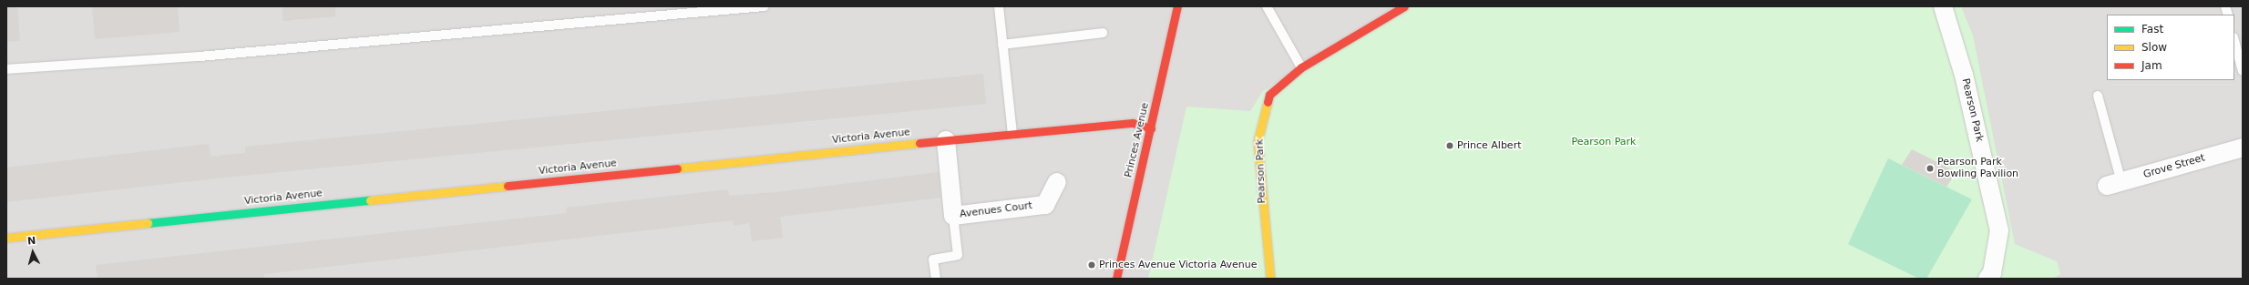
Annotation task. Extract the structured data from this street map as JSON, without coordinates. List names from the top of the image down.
{
  "streets": {
    "street": [
      "Pearson Park",
      "Victoria Avenue",
      "Princes Avenue",
      "Grove Street",
      "Avenues Court"
    ]
  },
  "crossings": [
    ["Victoria Avenue", "Princes Avenue"],
    ["Victoria Avenue", "Avenues Court"]
  ],
  "parks": ["Pearson Park"],
  "places": ["Prince Albert", "Pearson Park Bowling Pavilion", "Princes Avenue Victoria Avenue"],
  "legend": ["Fast", "Slow", "Jam"],
  "north": "top"
}
